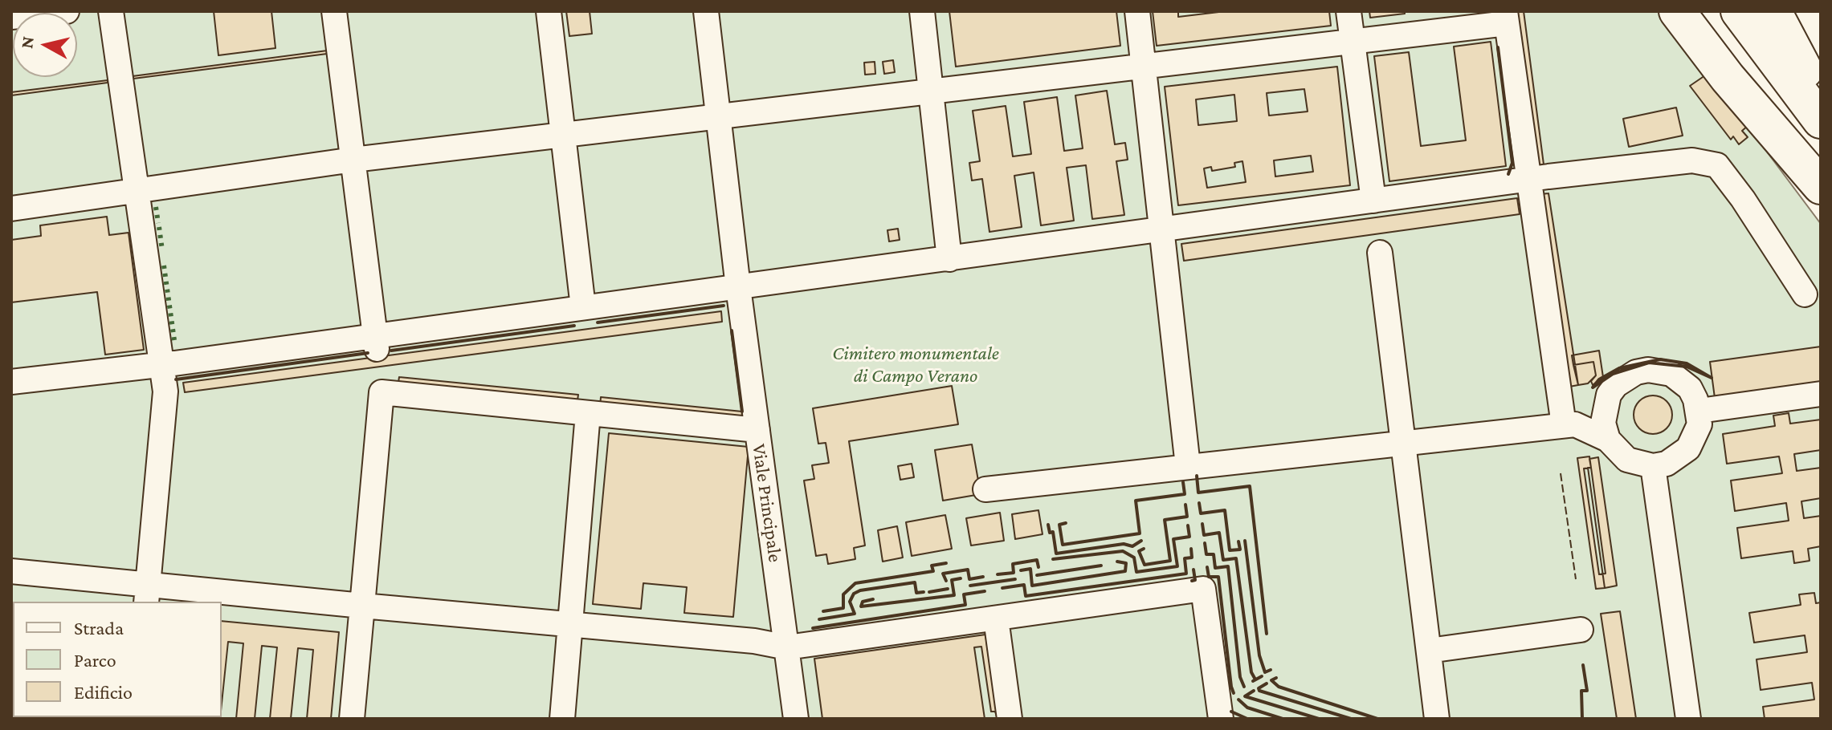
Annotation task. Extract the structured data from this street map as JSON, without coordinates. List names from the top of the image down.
{
  "streets": {
    "lane": ["Viale Principale"]
  },
  "parks": ["Cimitero monumentale di Campo Verano"],
  "legend": ["Strada", "Parco", "Edificio"],
  "north": "left"
}
